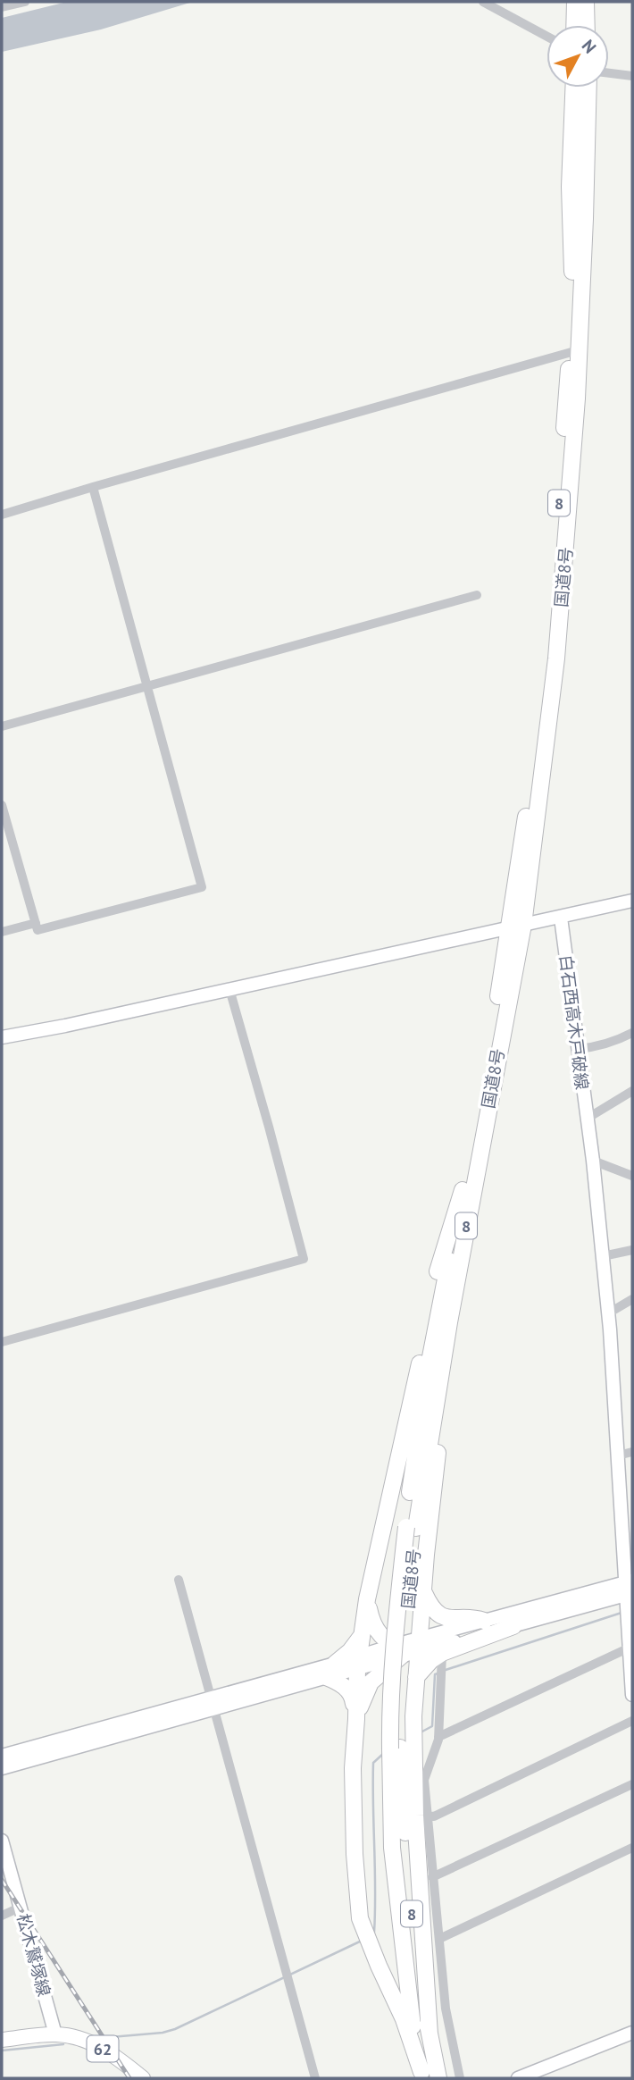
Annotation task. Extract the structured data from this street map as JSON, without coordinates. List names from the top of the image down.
{
  "streets": {
    "highway": ["8", "国道8号"],
    "main road": ["白石西高木戸破線", "松木鷲塚線", "62"]
  },
  "crossings": [
    ["松木鷲塚線", "62"]
  ],
  "north": "top right"
}
